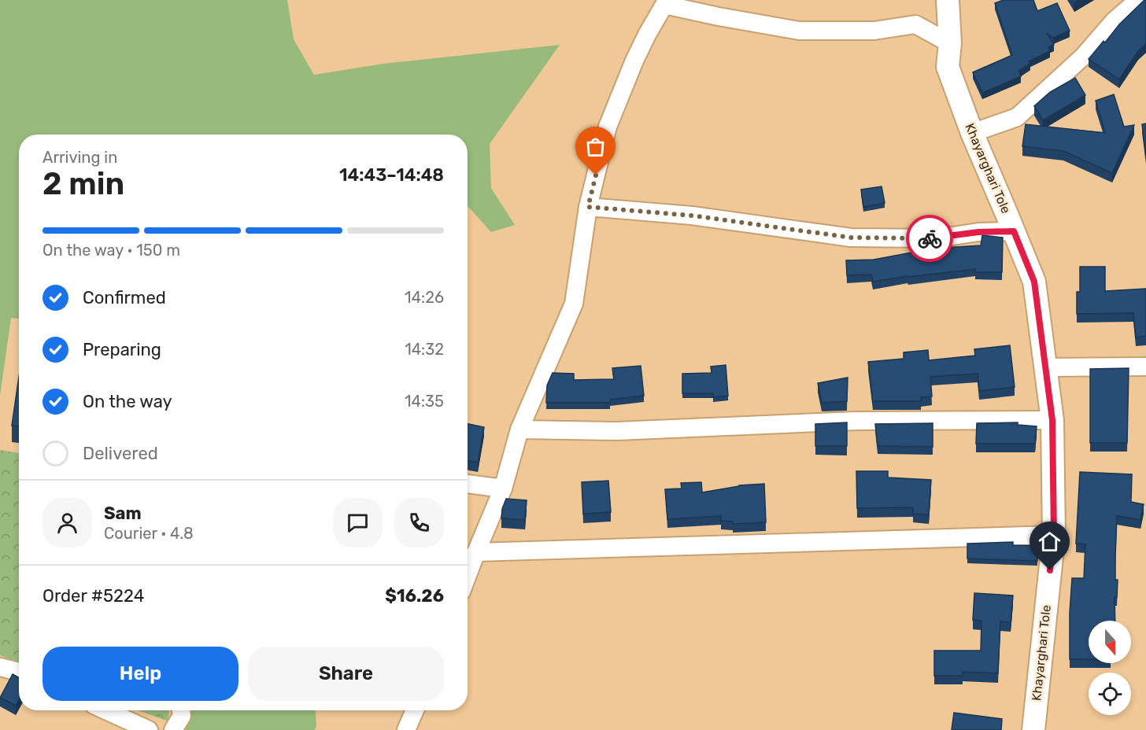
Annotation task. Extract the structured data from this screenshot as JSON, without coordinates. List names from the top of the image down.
{
  "streets": {
    "street": ["Khayarghari Tole"]
  },
  "north": "bottom",
  "page": {
    "heading": ["2 min", "Arriving in", "14:43–14:48"],
    "panel": [
      "Sam",
      "Courier · 4.8",
      "Order #5224",
      "$16.26"
    ],
    "bar": "On the way · 150 m",
    "list": [
      ["Confirmed", "14:26"],
      ["Preparing", "14:32"],
      ["On the way", "14:35"],
      "Delivered"
    ],
    "buttons": ["Help", "Share"]
  }
}
